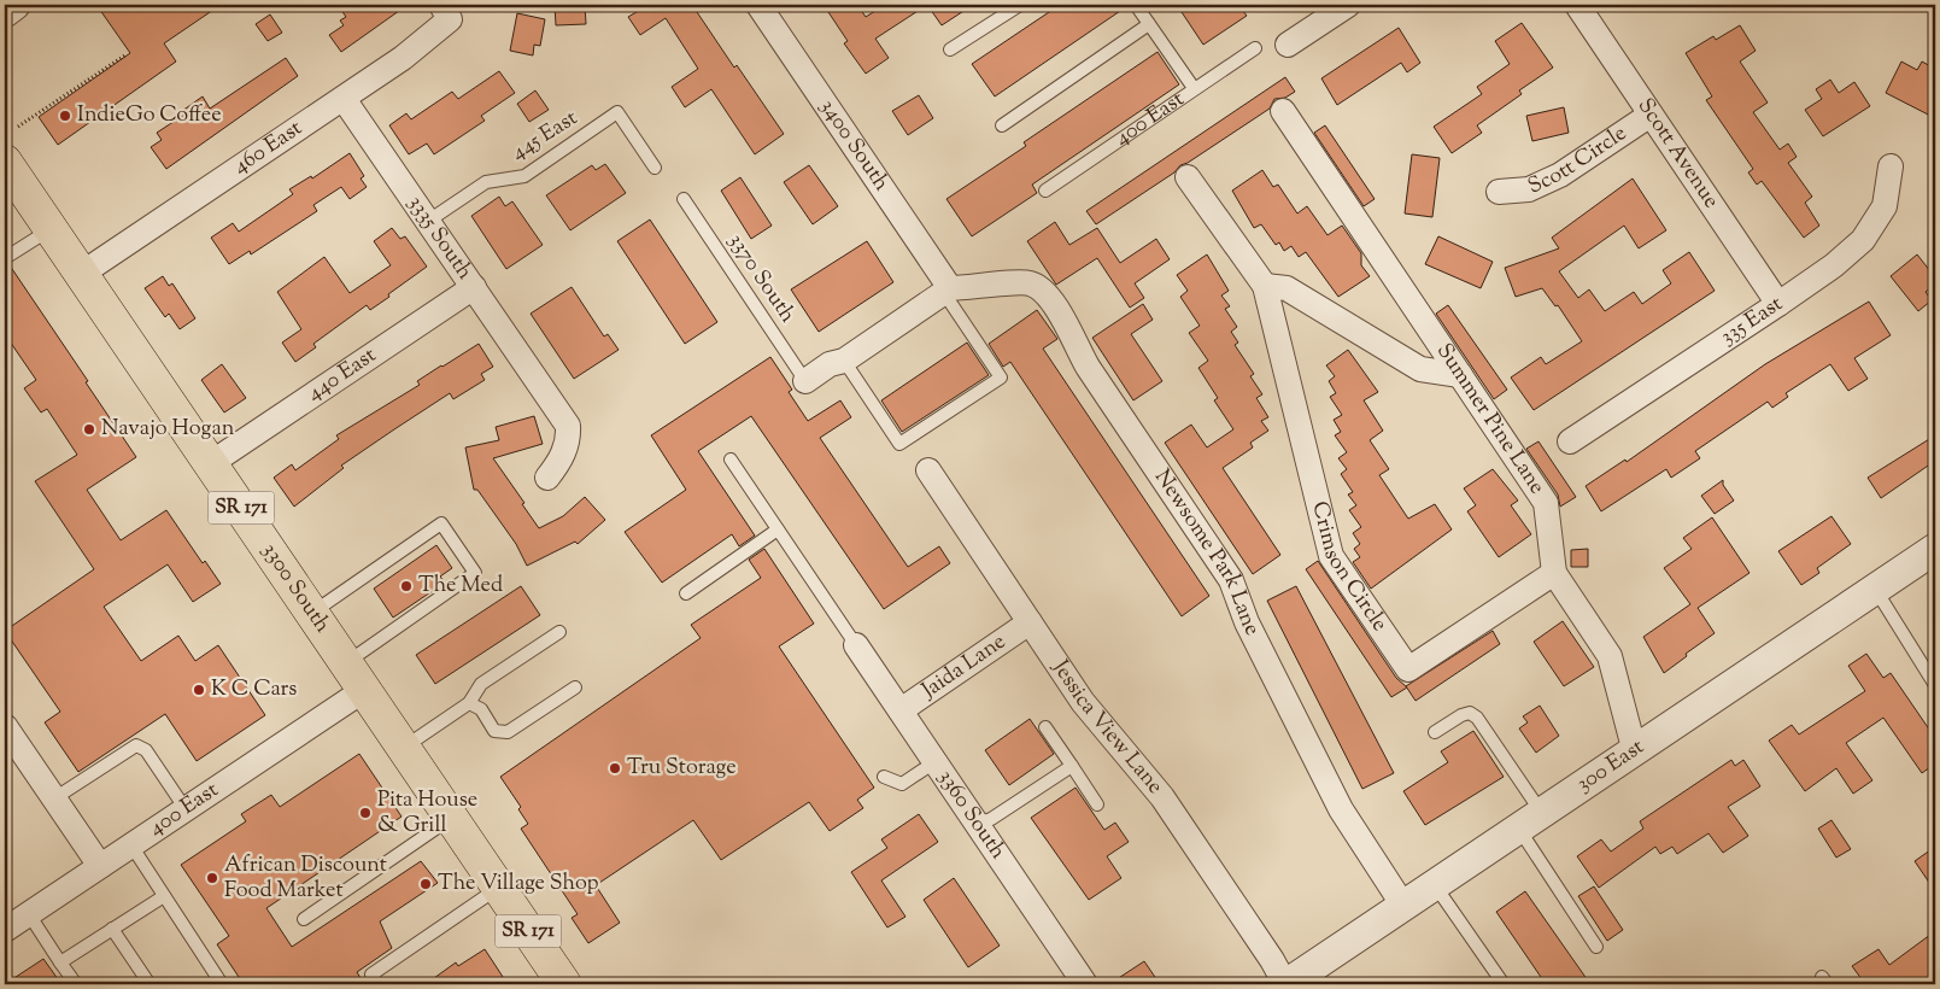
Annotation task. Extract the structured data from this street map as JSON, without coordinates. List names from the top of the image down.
{
  "streets": {
    "main road": ["SR 171", "3300 South"],
    "street": [
      "400 East",
      "3400 South",
      "460 East",
      "Scott Avenue",
      "Scott Circle",
      "3335 South",
      "335 East",
      "440 East",
      "Summer Pine Lane",
      "Newsome Park Lane",
      "Crimson Circle",
      "Jaida Lane",
      "Jessica View Lane",
      "300 East",
      "3360 South"
    ],
    "lane": ["445 East", "3370 South"]
  },
  "crossings": [
    ["400 East", "3300 South"],
    ["445 East", "3335 South"],
    ["3400 South", "Newsome Park Lane"],
    ["460 East", "3335 South"],
    ["460 East", "3300 South"],
    ["Scott Avenue", "Scott Circle"],
    ["Scott Avenue", "335 East"],
    ["3335 South", "440 East"],
    ["440 East", "3300 South"],
    ["Summer Pine Lane", "Crimson Circle"],
    ["Summer Pine Lane", "300 East"],
    ["Newsome Park Lane", "300 East"],
    ["Jaida Lane", "Jessica View Lane"],
    ["Jaida Lane", "3360 South"],
    ["Jessica View Lane", "300 East"]
  ],
  "places": [
    "IndieGo Coffee",
    "Navajo Hogan",
    "The Med",
    "K C Cars",
    "Tru Storage",
    "Pita House & Grill",
    "African Discount Food Market",
    "The Village Shop"
  ]
}
